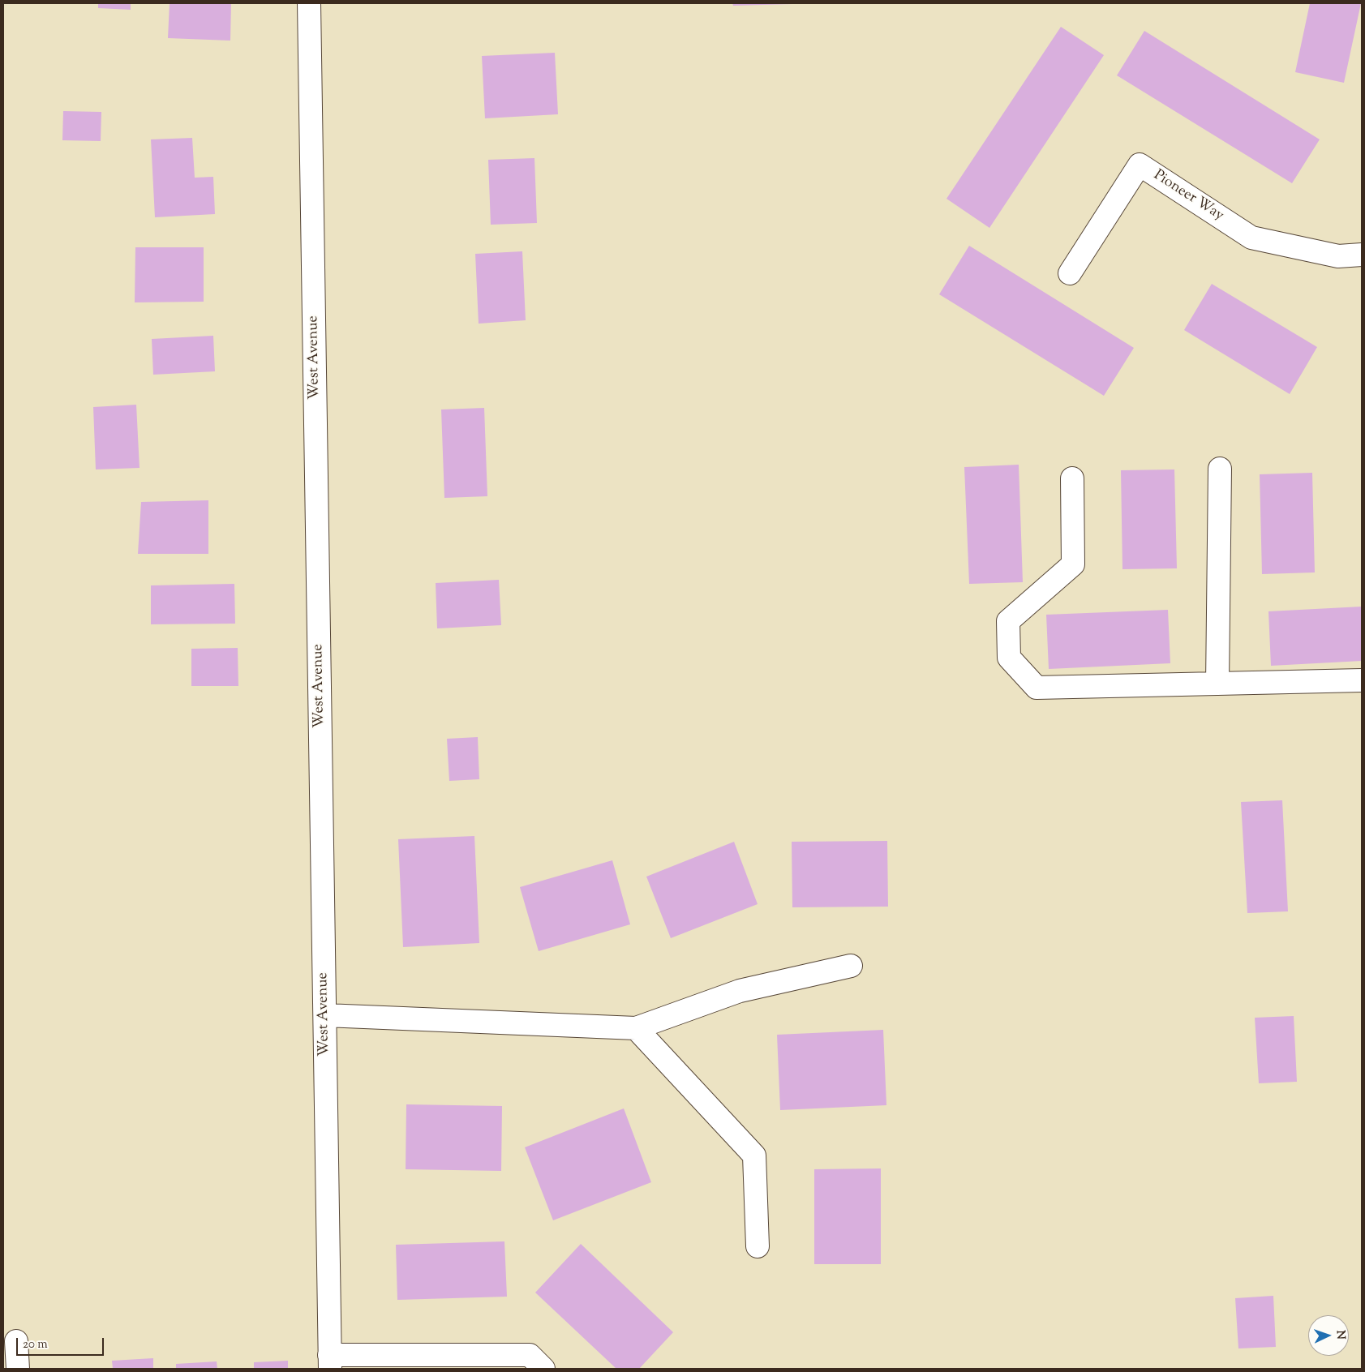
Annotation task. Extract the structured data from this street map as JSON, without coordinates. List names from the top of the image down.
{
  "streets": {
    "street": ["Pioneer Way", "West Avenue"]
  },
  "scale_bar": "20 m",
  "north": "right"
}
